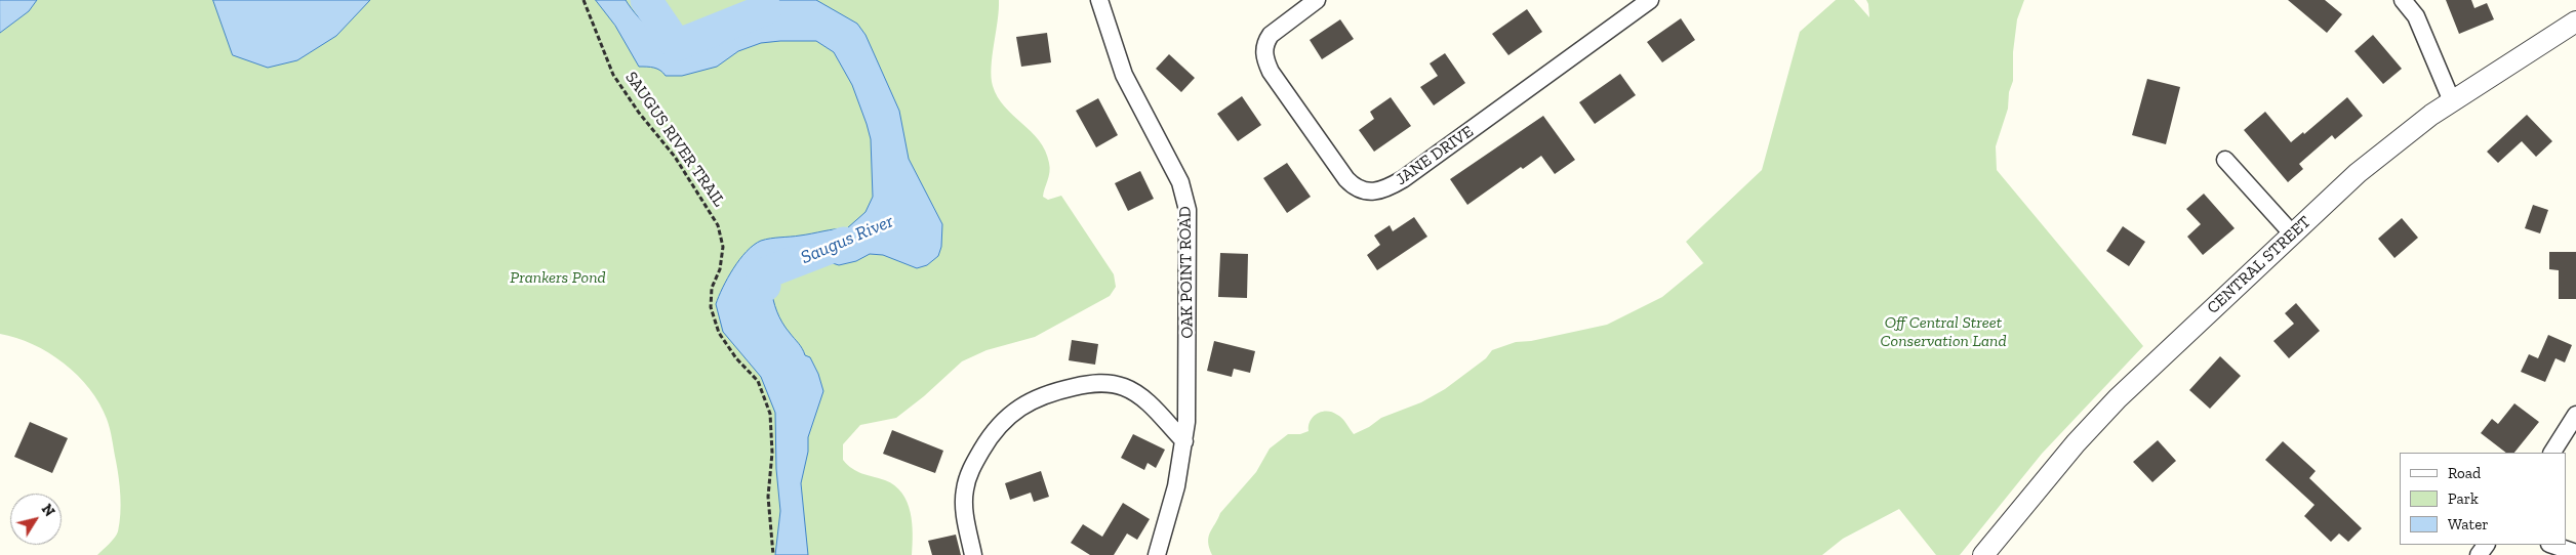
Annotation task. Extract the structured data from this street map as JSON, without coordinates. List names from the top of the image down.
{
  "streets": {
    "street": ["JANE DRIVE", "CENTRAL STREET", "OAK POINT ROAD"],
    "path": ["SAUGUS RIVER TRAIL"]
  },
  "water": ["Saugus River"],
  "parks": ["Prankers Pond", "Off Central Street Conservation Land"],
  "legend": ["Road", "Park", "Water"],
  "north": "top right"
}
